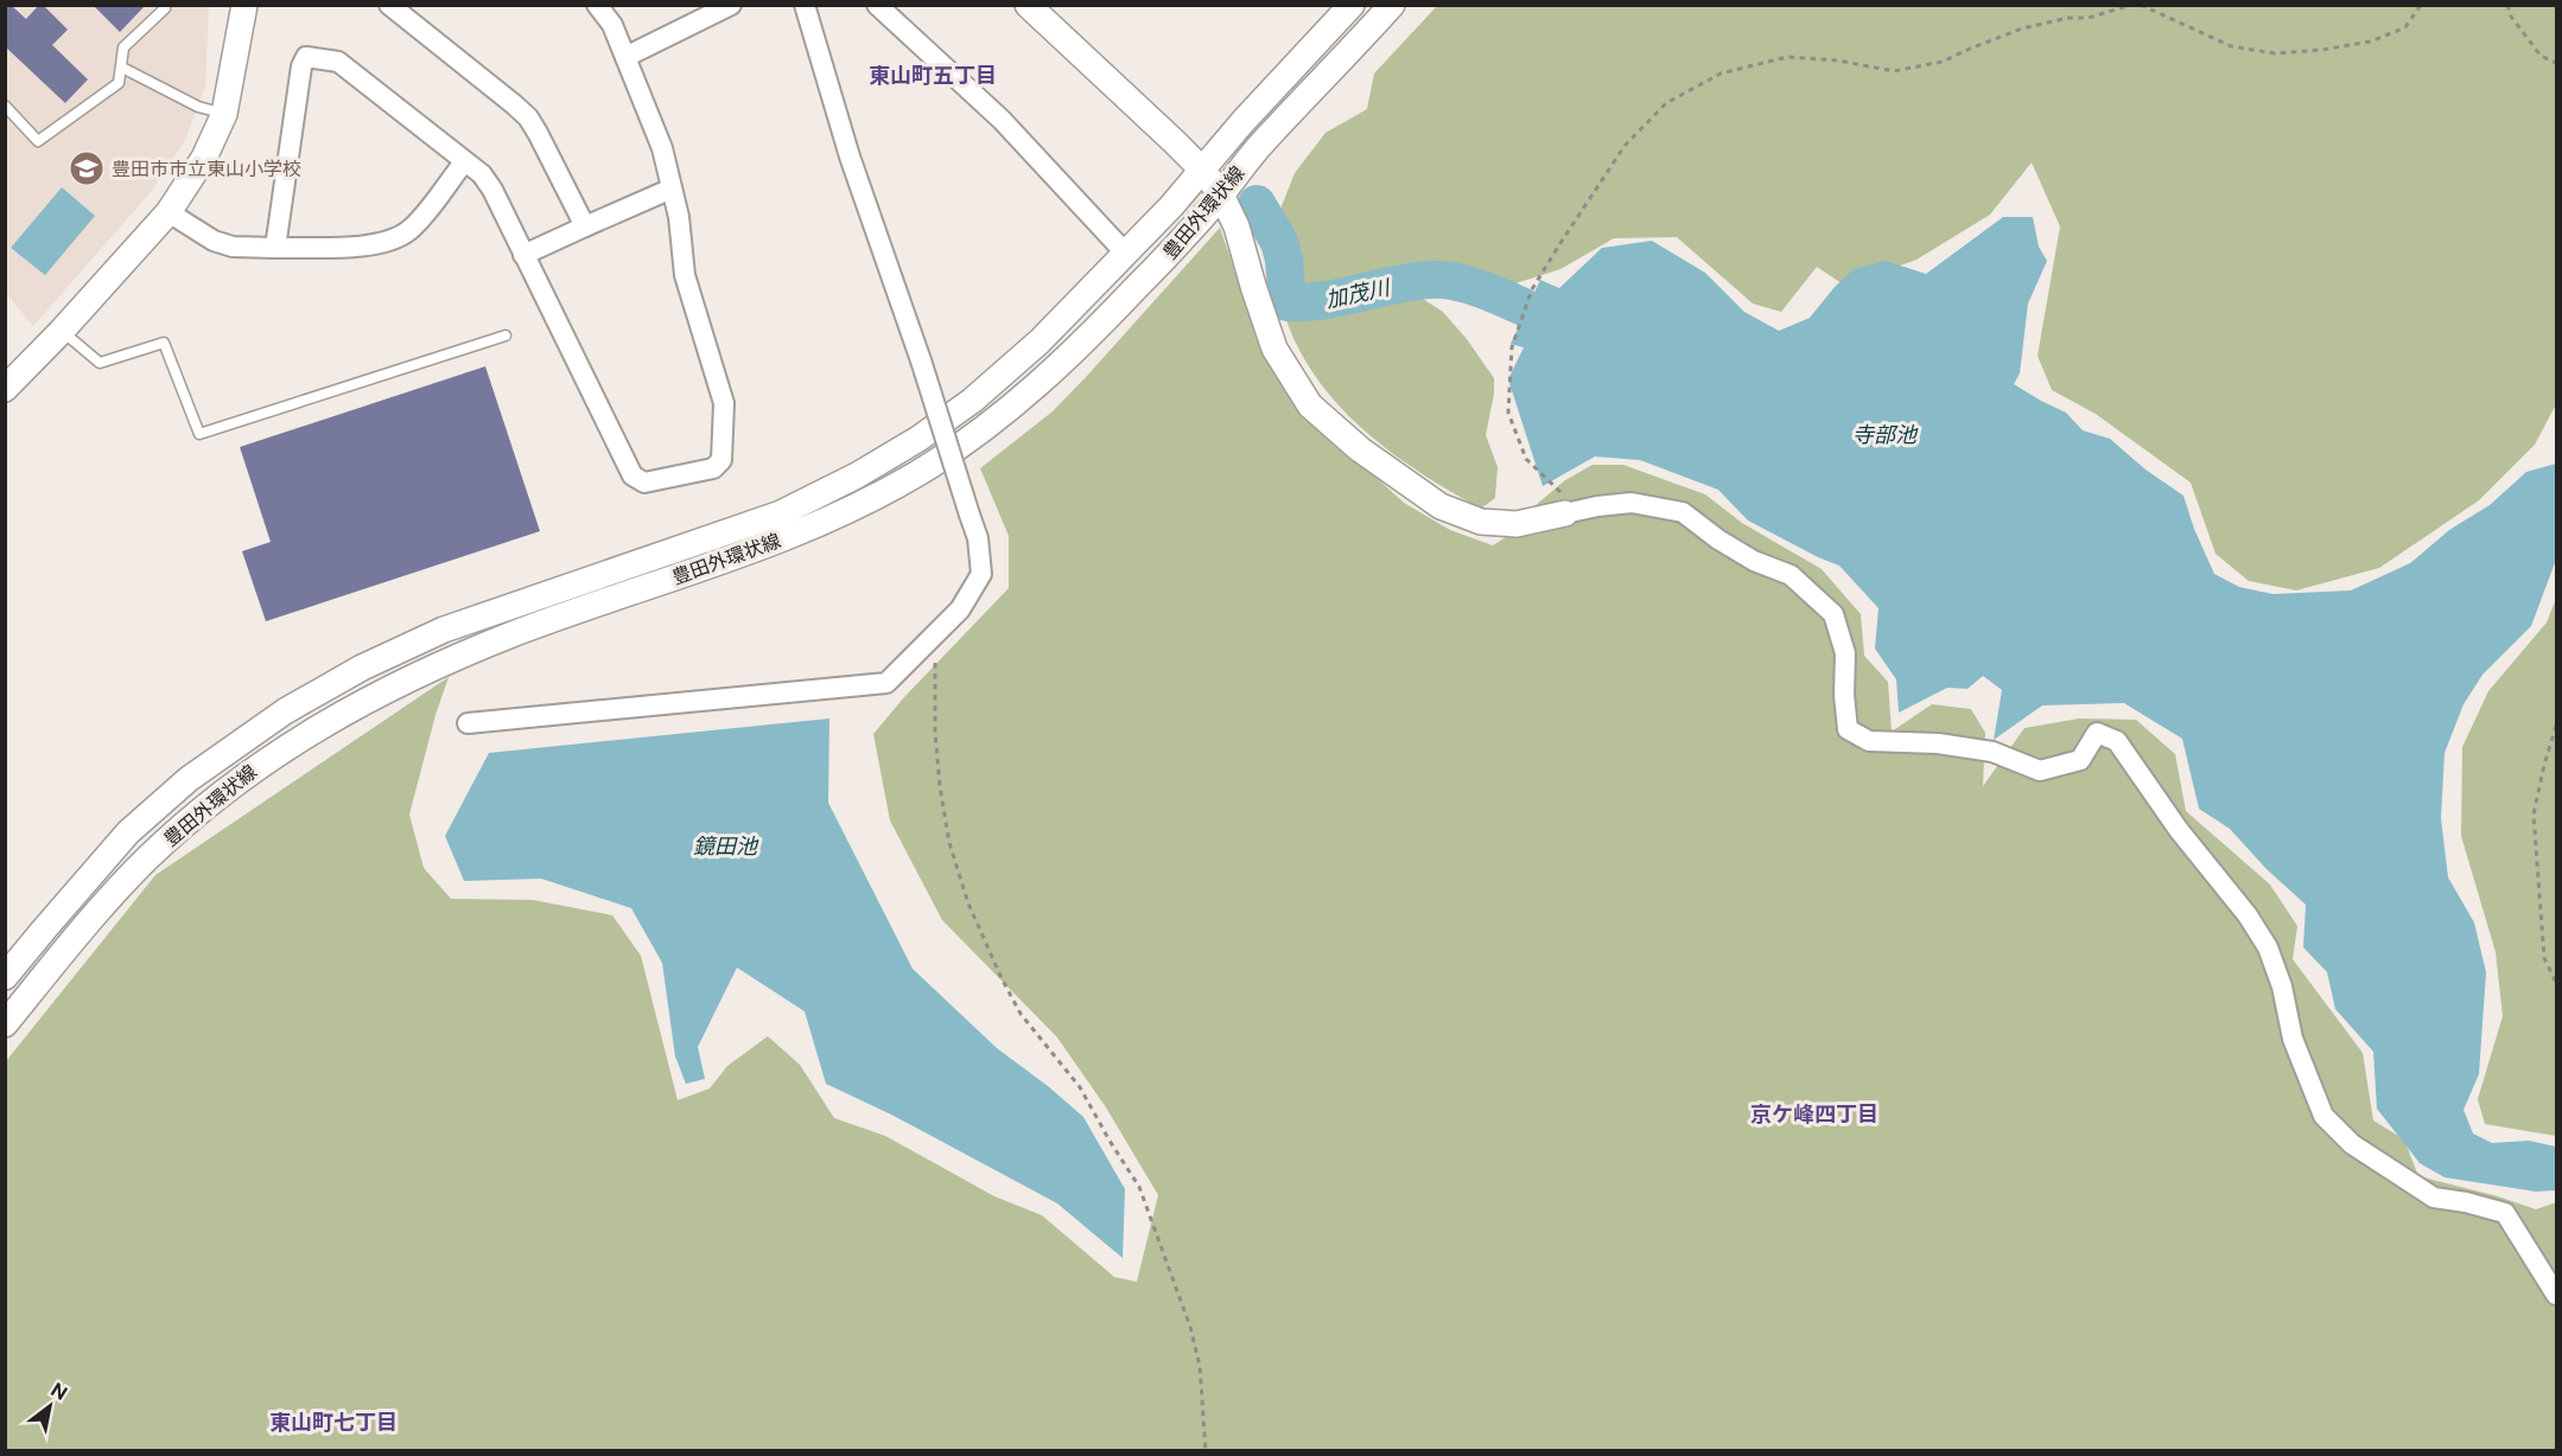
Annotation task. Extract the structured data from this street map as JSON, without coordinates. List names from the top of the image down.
{
  "streets": {
    "street": ["豊田外環状線"]
  },
  "districts": ["東山町五丁目", "京ケ峰四丁目", "東山町七丁目"],
  "water": ["加茂川", "寺部池", "鏡田池"],
  "places": {
    "school or university": ["豊田市市立東山小学校"]
  },
  "north": "top right"
}
